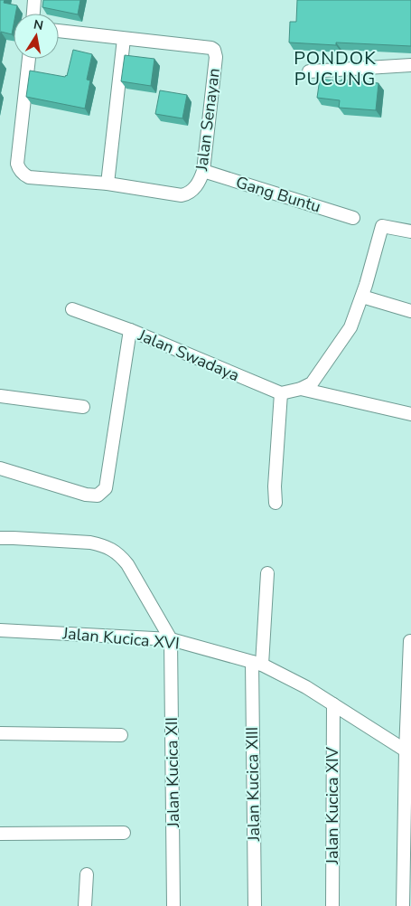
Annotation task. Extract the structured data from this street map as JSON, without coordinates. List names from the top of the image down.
{
  "streets": {
    "street": [
      "Jalan Senayan",
      "Gang Buntu",
      "Jalan Swadaya",
      "Jalan Kucica XVI",
      "Jalan Kucica XII",
      "Jalan Kucica XIII",
      "Jalan Kucica XIV"
    ]
  },
  "crossings": [
    ["Jalan Senayan", "Gang Buntu"],
    ["Jalan Kucica XVI", "Jalan Kucica XII"],
    ["Jalan Kucica XVI", "Jalan Kucica XIII"],
    ["Jalan Kucica XVI", "Jalan Kucica XIV"]
  ],
  "districts": ["PONDOK PUCUNG"],
  "north": "top"
}
